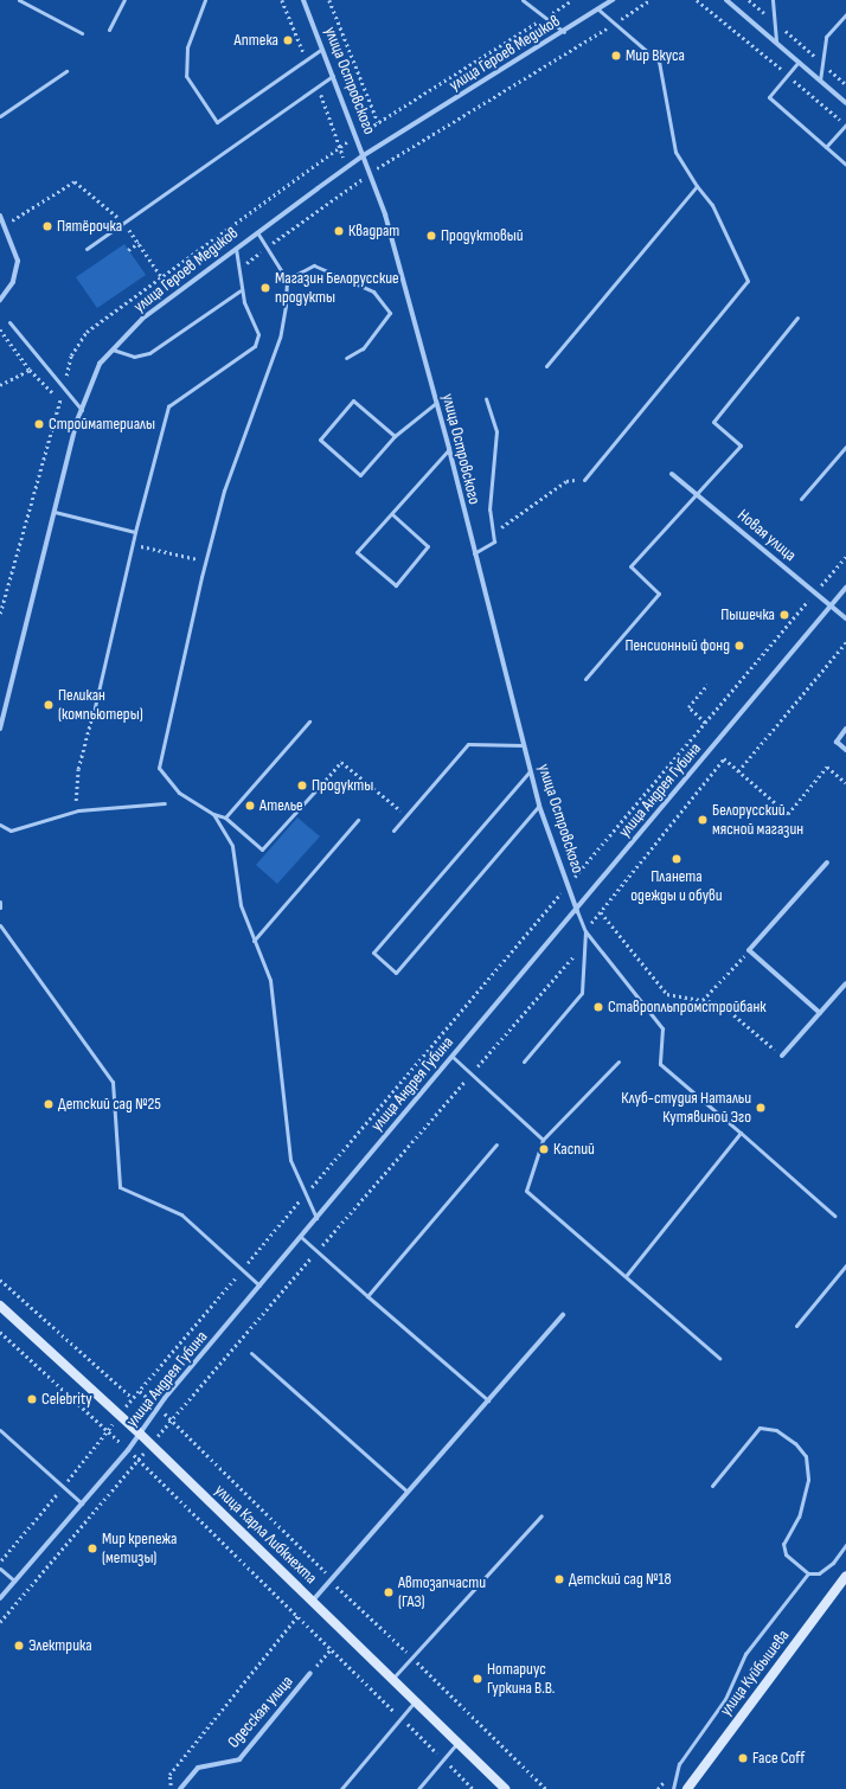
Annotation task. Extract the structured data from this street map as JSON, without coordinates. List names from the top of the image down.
{
  "streets": {
    "street": [
      "улица Героев Медиков",
      "улица Островского",
      "Новая улица",
      "улица Андрея Губина",
      "улица Карла Либкнехта",
      "улица Куйбышева",
      "Одесская улица"
    ]
  },
  "crossings": [
    ["улица Героев Медиков", "улица Островского"],
    ["улица Островского", "улица Андрея Губина"],
    ["Новая улица", "улица Андрея Губина"],
    ["улица Андрея Губина", "улица Карла Либкнехта"]
  ],
  "places": [
    "Аптека",
    "Мир Вкуса",
    "Пятёрочка",
    "Квадрат",
    "Продуктовый",
    "Магазин Белорусские продукты",
    "Стройматериалы",
    "Пышечка",
    "Пенсионный фонд",
    "Пеликан (компьютеры)",
    "Продукты",
    "Ателье",
    "Белорусский мясной магазин",
    "Планета одежды и обуви",
    "Ставропльпромстройбанк",
    "Детский сад №25",
    "Клуб-студия Натальи Кутявиной Эго",
    "Каспий",
    "Celebrity",
    "Мир крепежа (метизы)",
    "Детский сад №18",
    "Автозапчасти (ГАЗ)",
    "Электрика",
    "Нотариус Гуркина В.В.",
    "Face Coff"
  ]
}
